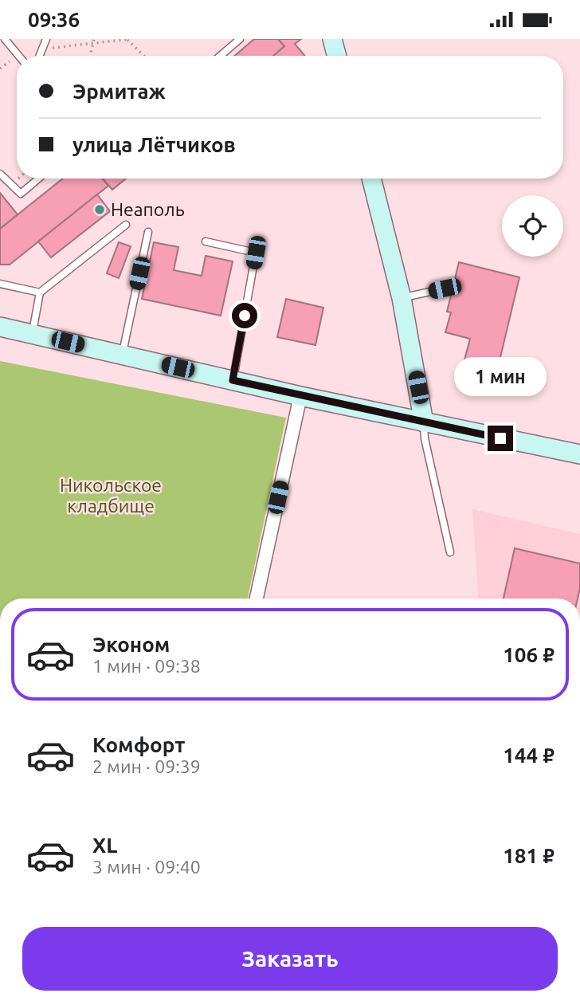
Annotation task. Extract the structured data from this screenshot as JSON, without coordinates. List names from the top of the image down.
{
  "parks": ["Никольское кладбище"],
  "places": ["Неаполь"],
  "page": {
    "status": "09:36",
    "banner": ["Эрмитаж", "улица Лётчиков"],
    "bubble": "1 мин",
    "list": [
      {
        "name": "Эконом",
        "note": "1 мин · 09:38",
        "value": "106 ₽"
      },
      {
        "name": "Комфорт",
        "note": "2 мин · 09:39",
        "value": "144 ₽"
      },
      {
        "name": "XL",
        "note": "3 мин · 09:40",
        "value": "181 ₽"
      }
    ],
    "buttons": "Заказать"
  }
}
